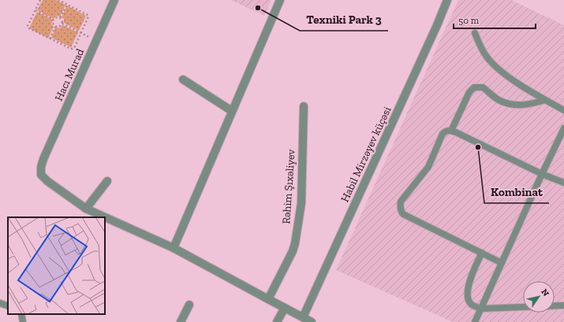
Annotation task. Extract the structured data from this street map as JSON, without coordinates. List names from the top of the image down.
{
  "streets": {
    "street": ["Hacı Murad", "Habil Mirzəyev küçəsi", "Rəhim Şıxəliyev"]
  },
  "places": ["Texniki Park 3", "Kombinat"],
  "scale_bar": "50 m",
  "north": "top right"
}
